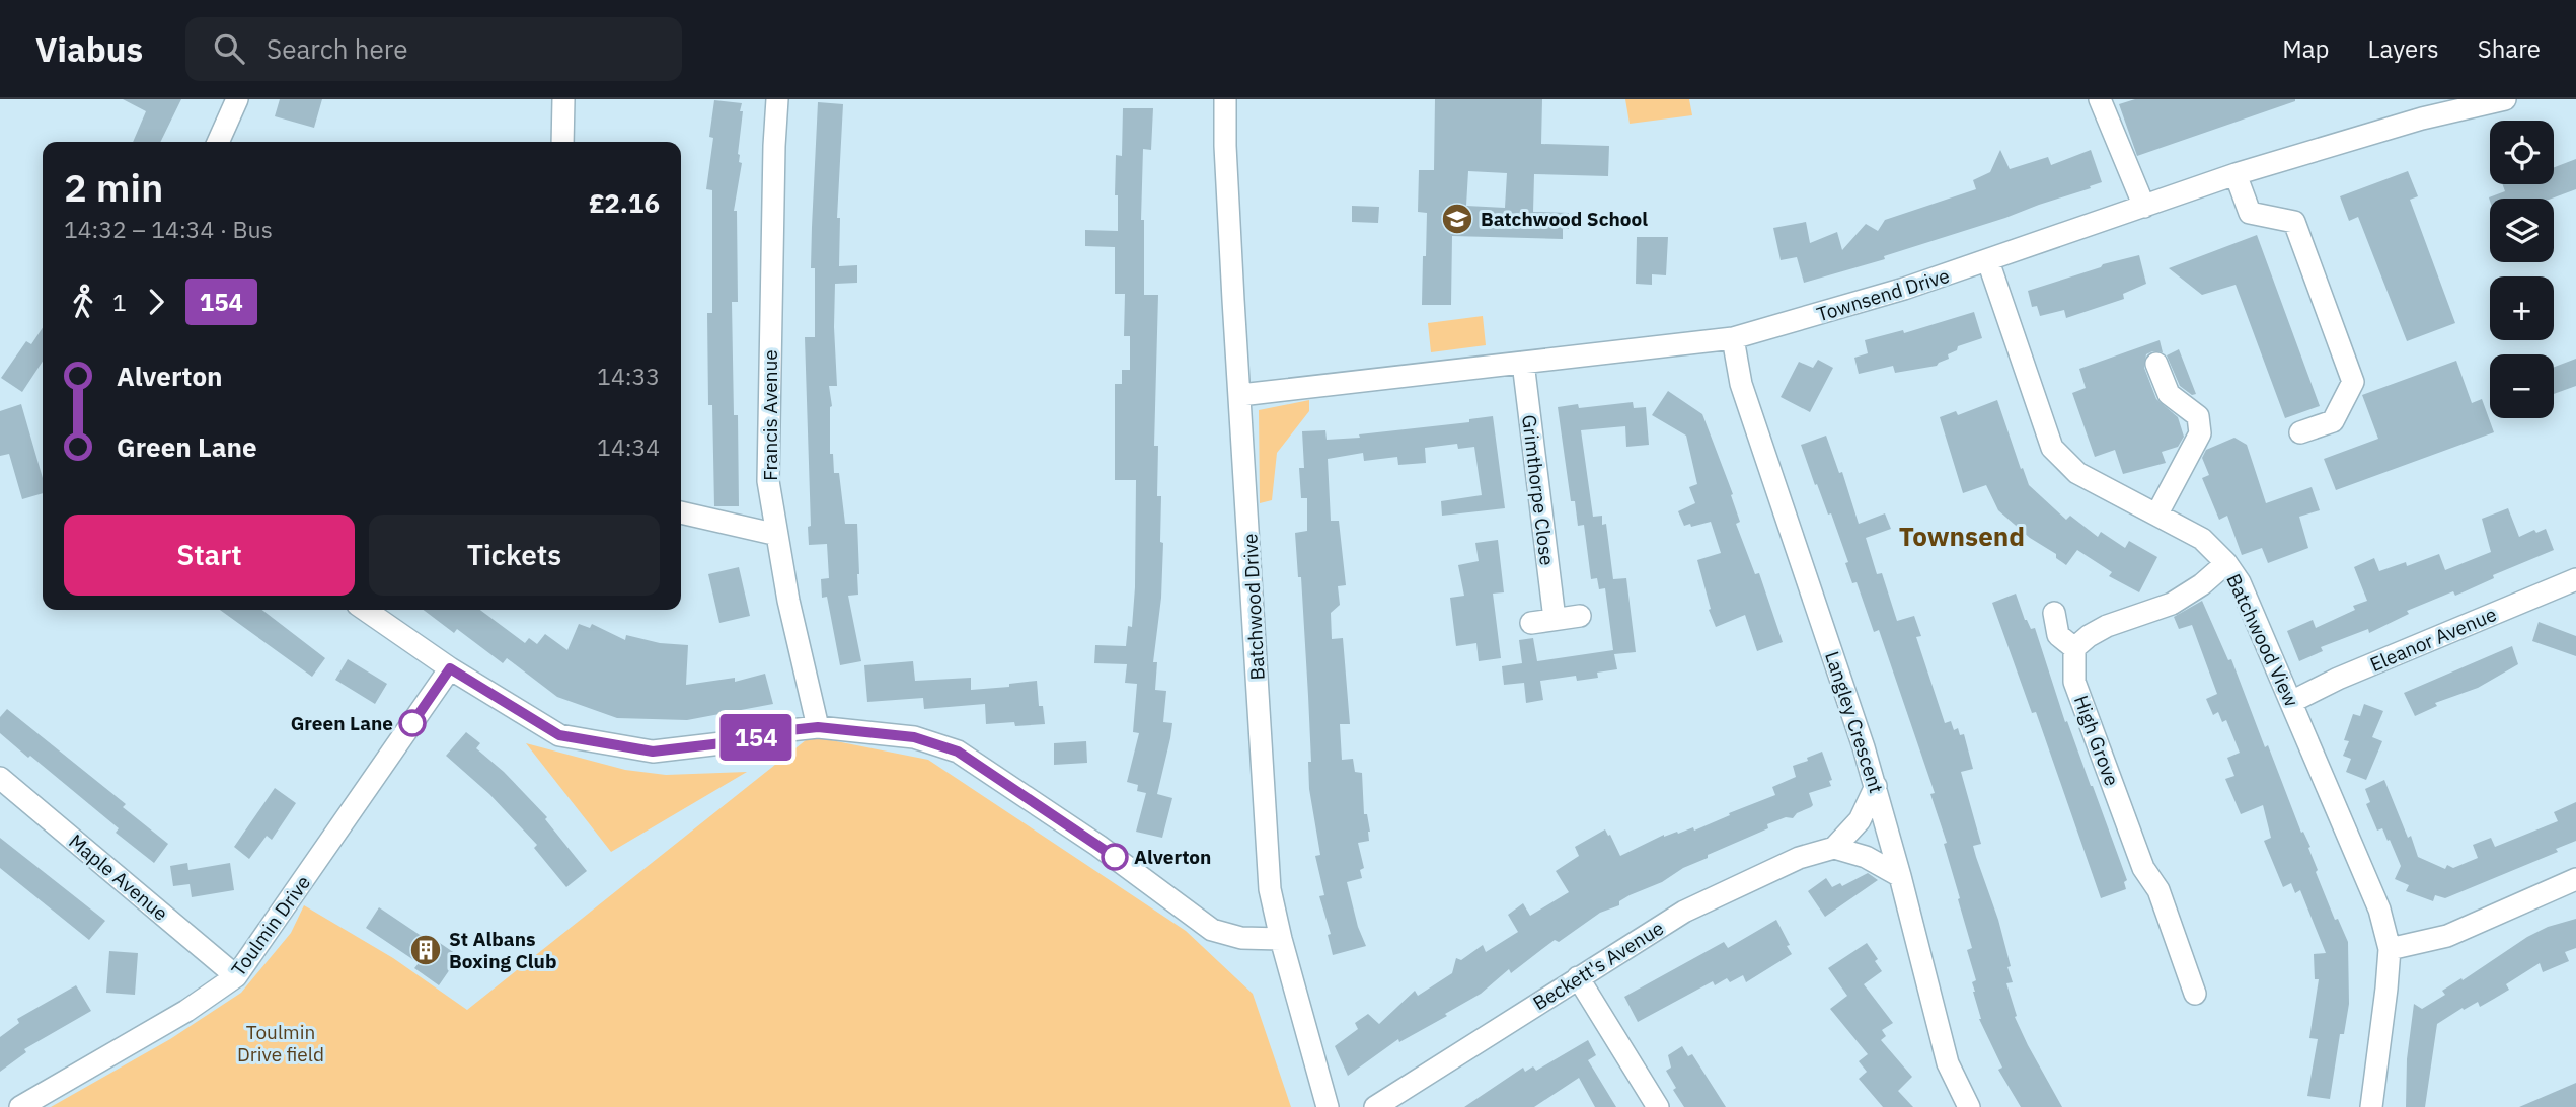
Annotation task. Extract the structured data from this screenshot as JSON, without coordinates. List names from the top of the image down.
{
  "streets": {
    "street": [
      "Townsend Drive",
      "Francis Avenue",
      "Grimthorpe Close",
      "Batchwood Drive",
      "Eleanor Avenue",
      "Batchwood View",
      "Langley Crescent",
      "High Grove",
      "Maple Avenue",
      "Toulmin Drive",
      "Beckett's Avenue"
    ]
  },
  "crossings": [
    ["Townsend Drive", "Grimthorpe Close"],
    ["Townsend Drive", "Batchwood Drive"],
    ["Townsend Drive", "Batchwood View"],
    ["Townsend Drive", "Langley Crescent"],
    ["Eleanor Avenue", "Batchwood View"],
    ["Maple Avenue", "Toulmin Drive"]
  ],
  "districts": ["Townsend"],
  "parks": ["Toulmin Drive field"],
  "places": {
    "school or university": ["Batchwood School"],
    "other": ["Green Lane", "Alverton"],
    "building": ["St Albans Boxing Club"]
  },
  "lines": ["bus line 154"],
  "page": {
    "header": "Viabus",
    "search": "Search here",
    "nav": ["Map", "Layers", "Share"],
    "on_map": "154",
    "map_buttons": ["+", "−"],
    "heading": ["2 min", "14:32 – 14:34 · Bus", "£2.16"],
    "legs": ["1", "154"],
    "list": [
      {
        "name": "Alverton",
        "value": "14:33"
      },
      {
        "name": "Green Lane",
        "value": "14:34"
      }
    ],
    "buttons": ["Start", "Tickets"]
  }
}
